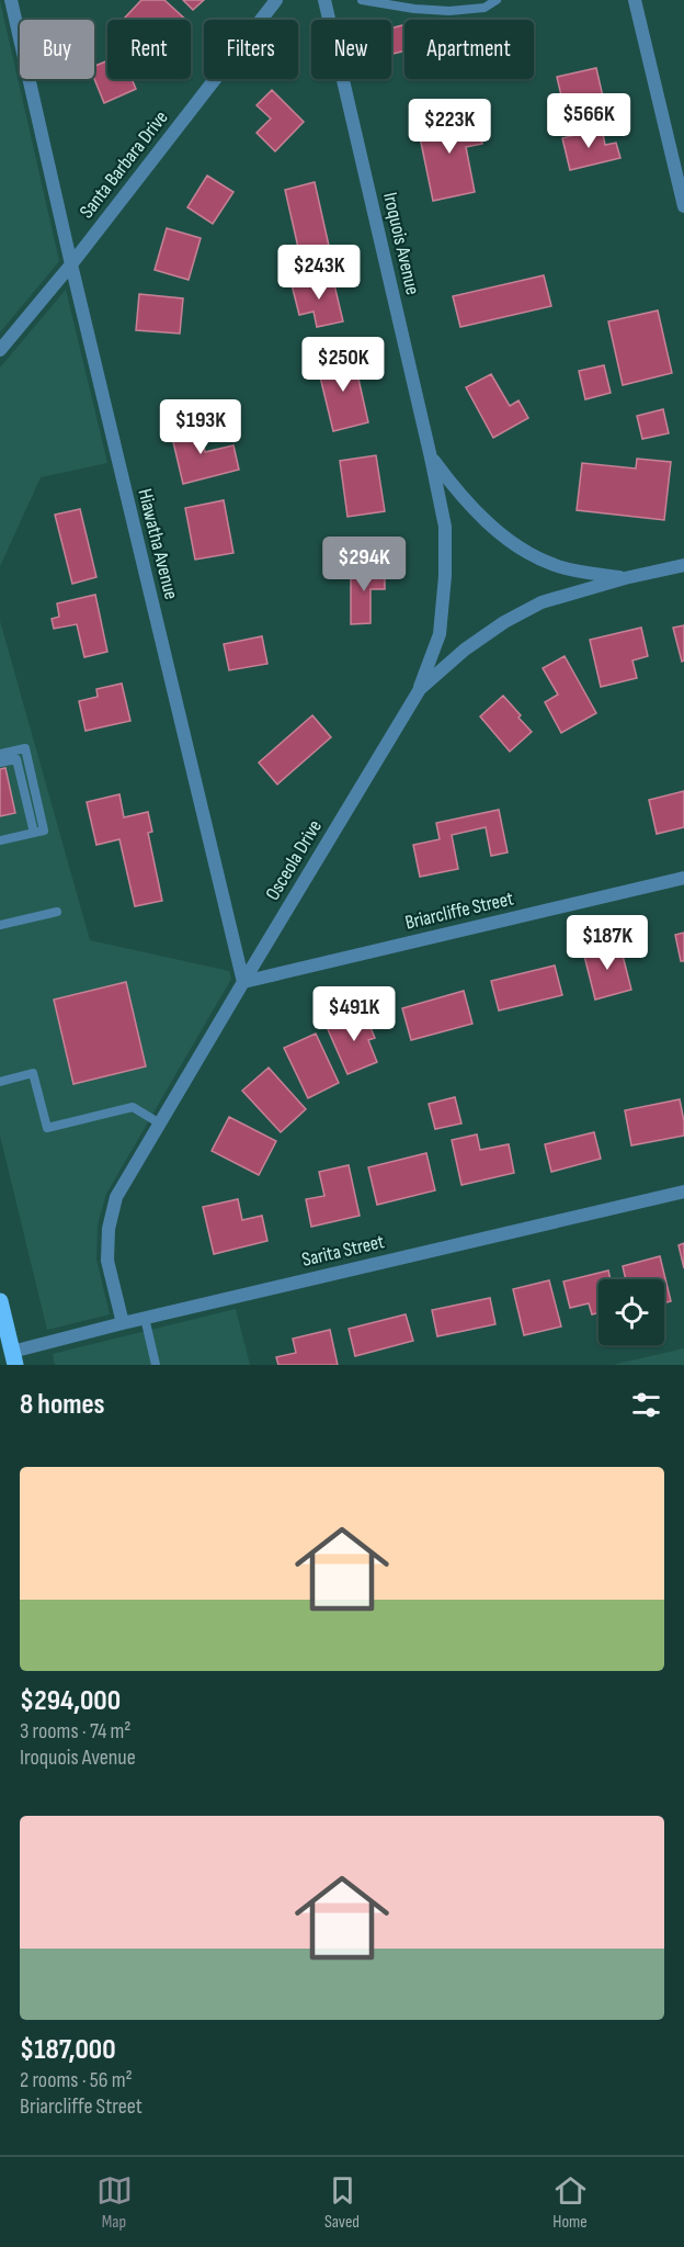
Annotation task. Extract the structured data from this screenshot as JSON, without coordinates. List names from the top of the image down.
{
  "streets": {
    "street": [
      "Santa Barbara Drive",
      "Iroquois Avenue",
      "Hiawatha Avenue",
      "Osceola Drive",
      "Briarcliffe Street",
      "Sarita Street"
    ]
  },
  "crossings": [
    ["Santa Barbara Drive", "Hiawatha Avenue"],
    ["Iroquois Avenue", "Osceola Drive"],
    ["Hiawatha Avenue", "Osceola Drive"],
    ["Hiawatha Avenue", "Briarcliffe Street"],
    ["Osceola Drive", "Briarcliffe Street"],
    ["Osceola Drive", "Sarita Street"]
  ],
  "page": {
    "chip": [
      "Buy",
      "Rent",
      "Filters",
      "New",
      "Apartment"
    ],
    "price": [
      "$566K",
      "$223K",
      "$243K",
      "$250K",
      "$193K",
      "$294K",
      "$187K",
      "$491K"
    ],
    "heading": "8 homes",
    "list": [
      {
        "name": "$294,000",
        "note": "3 rooms · 74 m² · Iroquois Avenue"
      },
      {
        "name": "$187,000",
        "note": "2 rooms · 56 m² · Briarcliffe Street"
      }
    ],
    "tabs": ["Map", "Saved", "Home"]
  }
}
